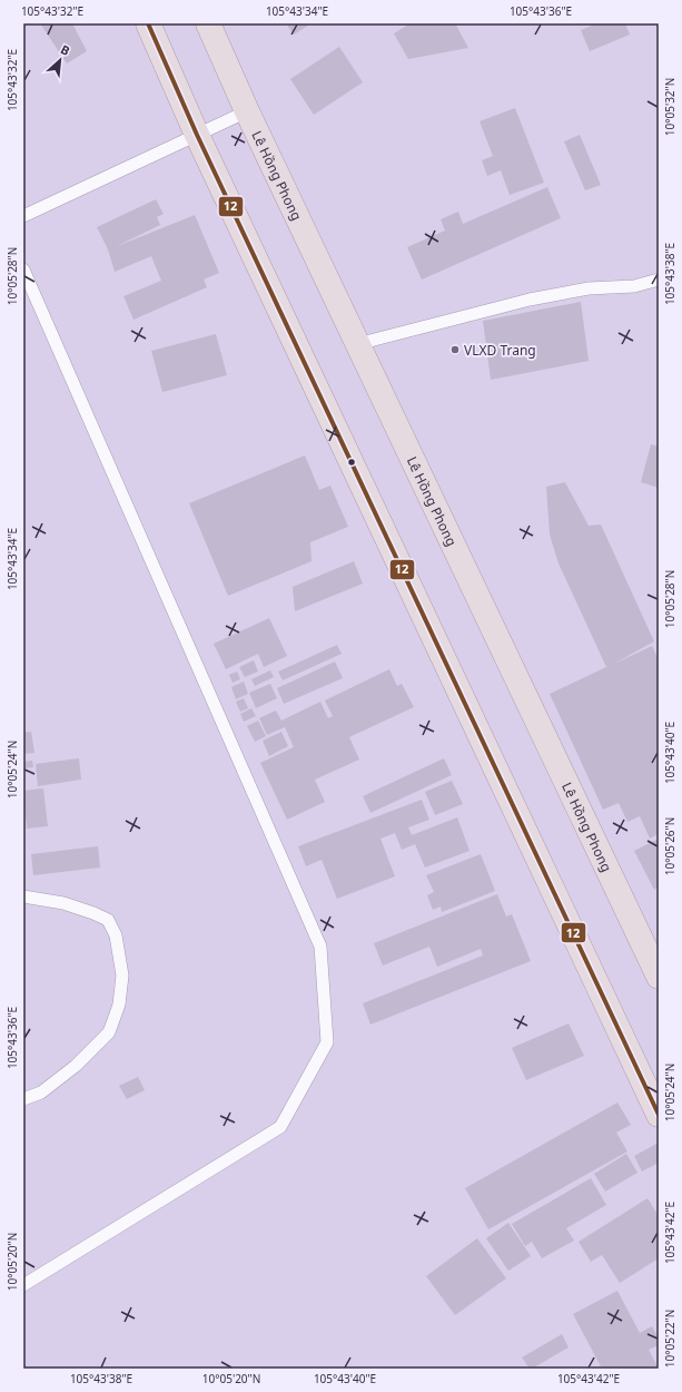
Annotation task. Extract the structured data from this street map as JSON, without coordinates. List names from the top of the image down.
{
  "streets": {
    "highway": ["Lê Hồng Phong"]
  },
  "places": ["VLXD Trang"],
  "lines": ["transit line 12"],
  "north": "top right",
  "coordinates": [
    "105°43'32\"E",
    "105°43'34\"E",
    "105°43'36\"E",
    "10°05'32\"N",
    "105°43'38\"E",
    "10°05'28\"N",
    "105°43'40\"E",
    "10°05'24\"N",
    "10°05'26\"N",
    "105°43'42\"E",
    "10°05'20\"N",
    "10°05'22\"N"
  ]
}
